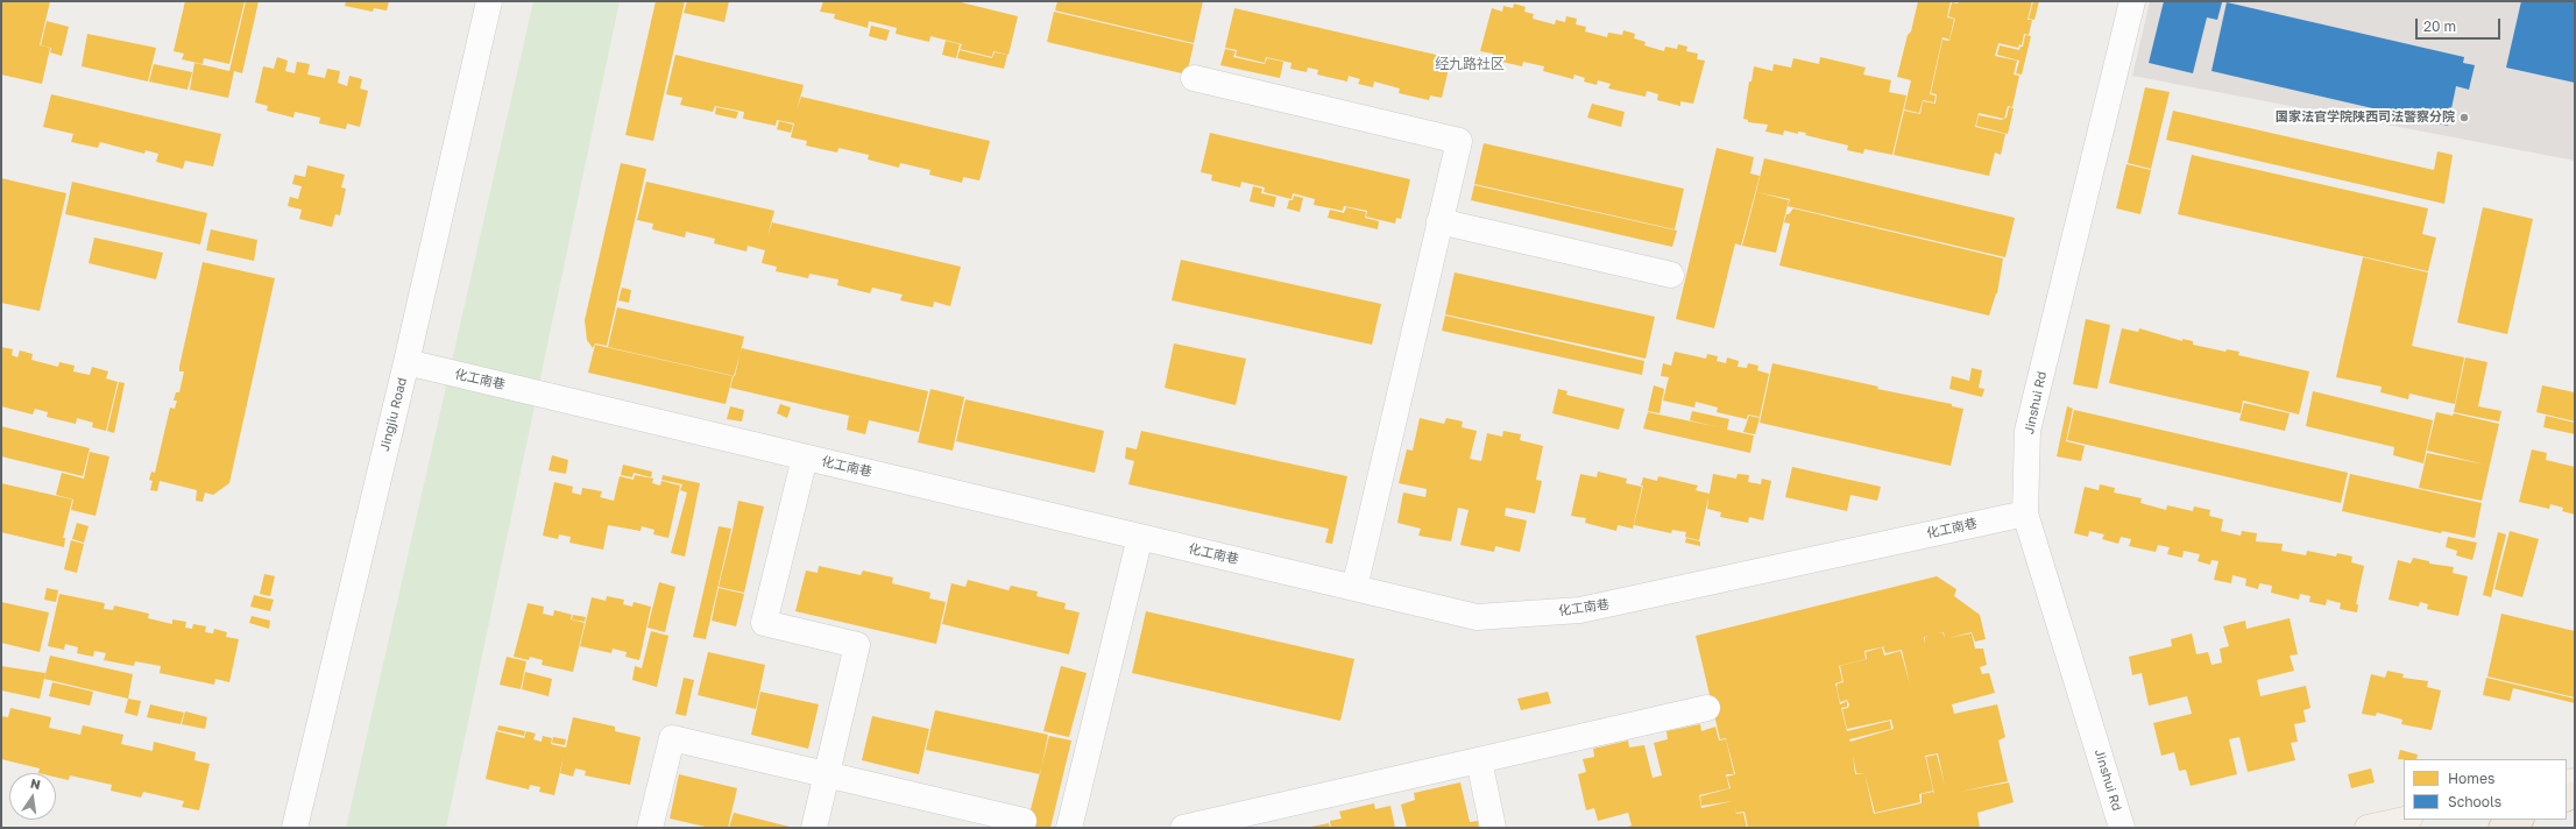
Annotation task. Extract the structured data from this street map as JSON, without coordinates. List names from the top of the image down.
{
  "streets": {
    "street": ["化工南巷", "Jinshui Rd", "Jingjiu Road"]
  },
  "crossings": [
    ["化工南巷", "Jinshui Rd"],
    ["化工南巷", "Jingjiu Road"]
  ],
  "districts": ["经九路社区"],
  "places": ["国家法官学院陕西司法警察分院"],
  "legend": ["Homes", "Schools"],
  "scale_bar": "20 m",
  "north": "top"
}
